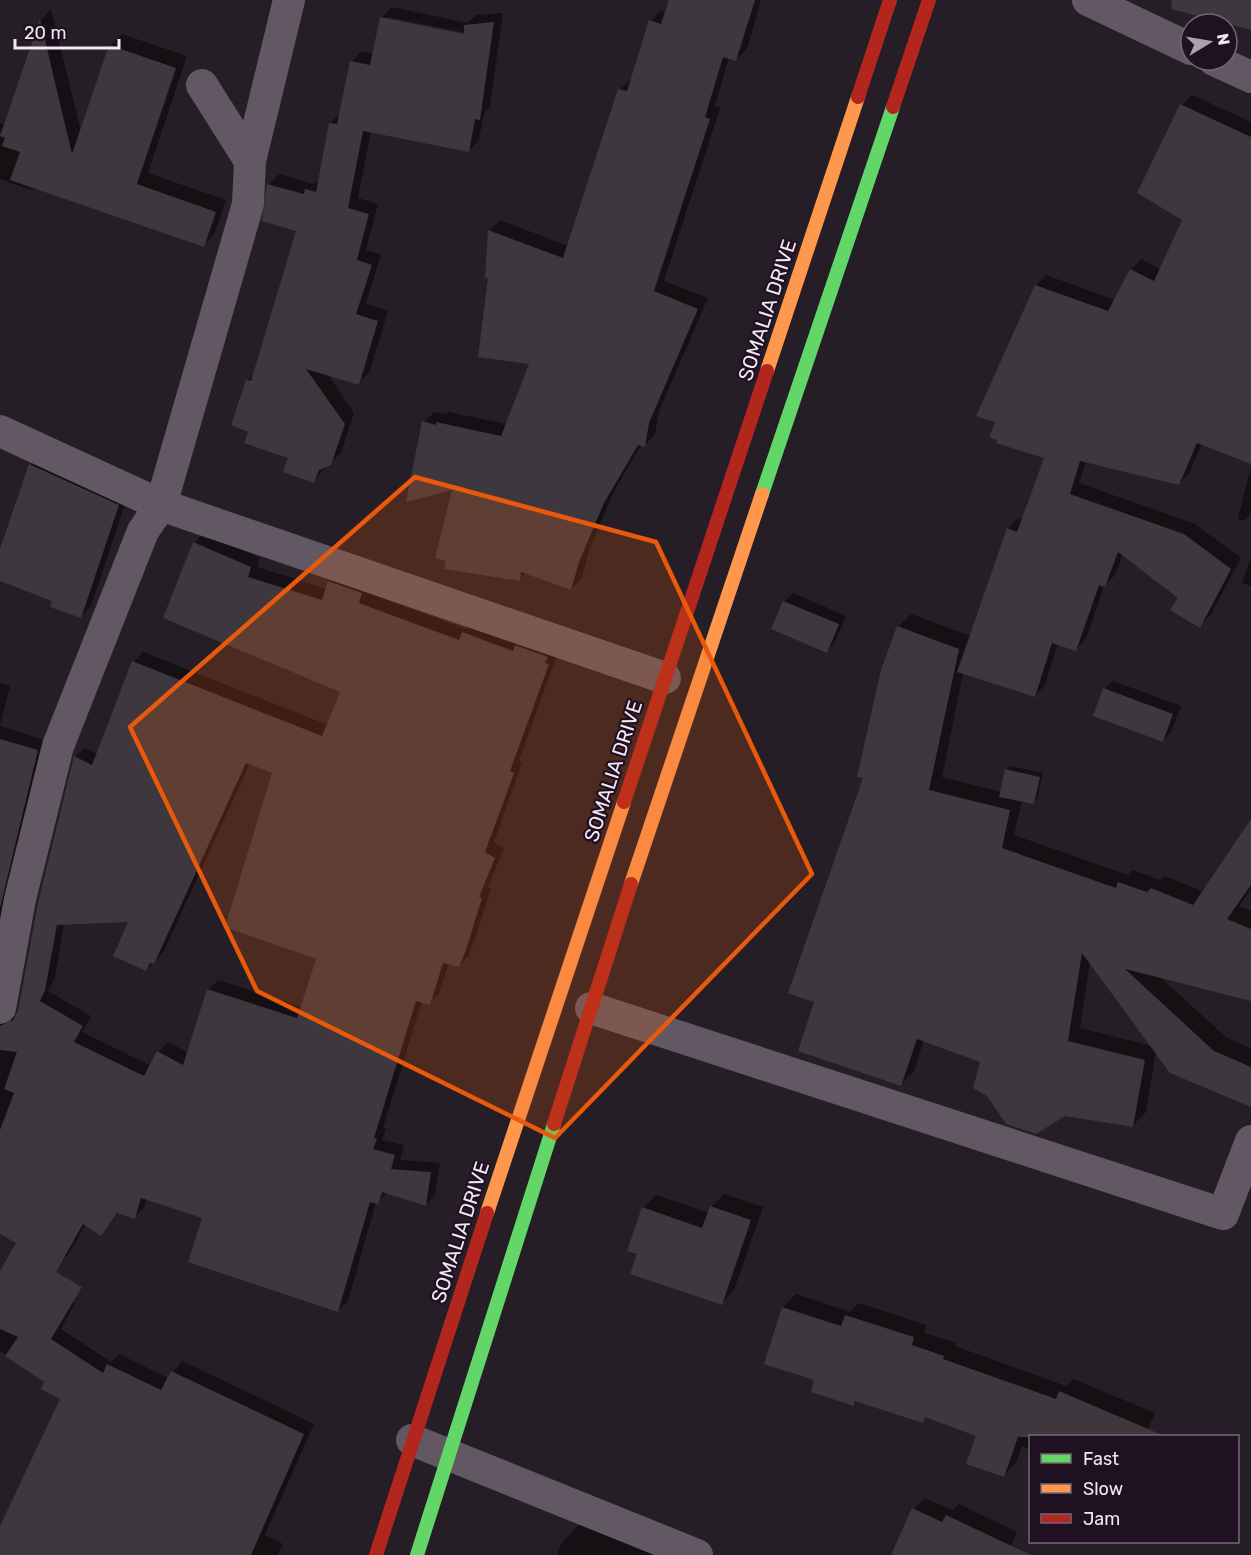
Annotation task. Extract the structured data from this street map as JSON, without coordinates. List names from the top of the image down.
{
  "streets": {
    "main road": ["SOMALIA DRIVE"]
  },
  "legend": ["Fast", "Slow", "Jam"],
  "scale_bar": "20 m",
  "north": "right"
}
